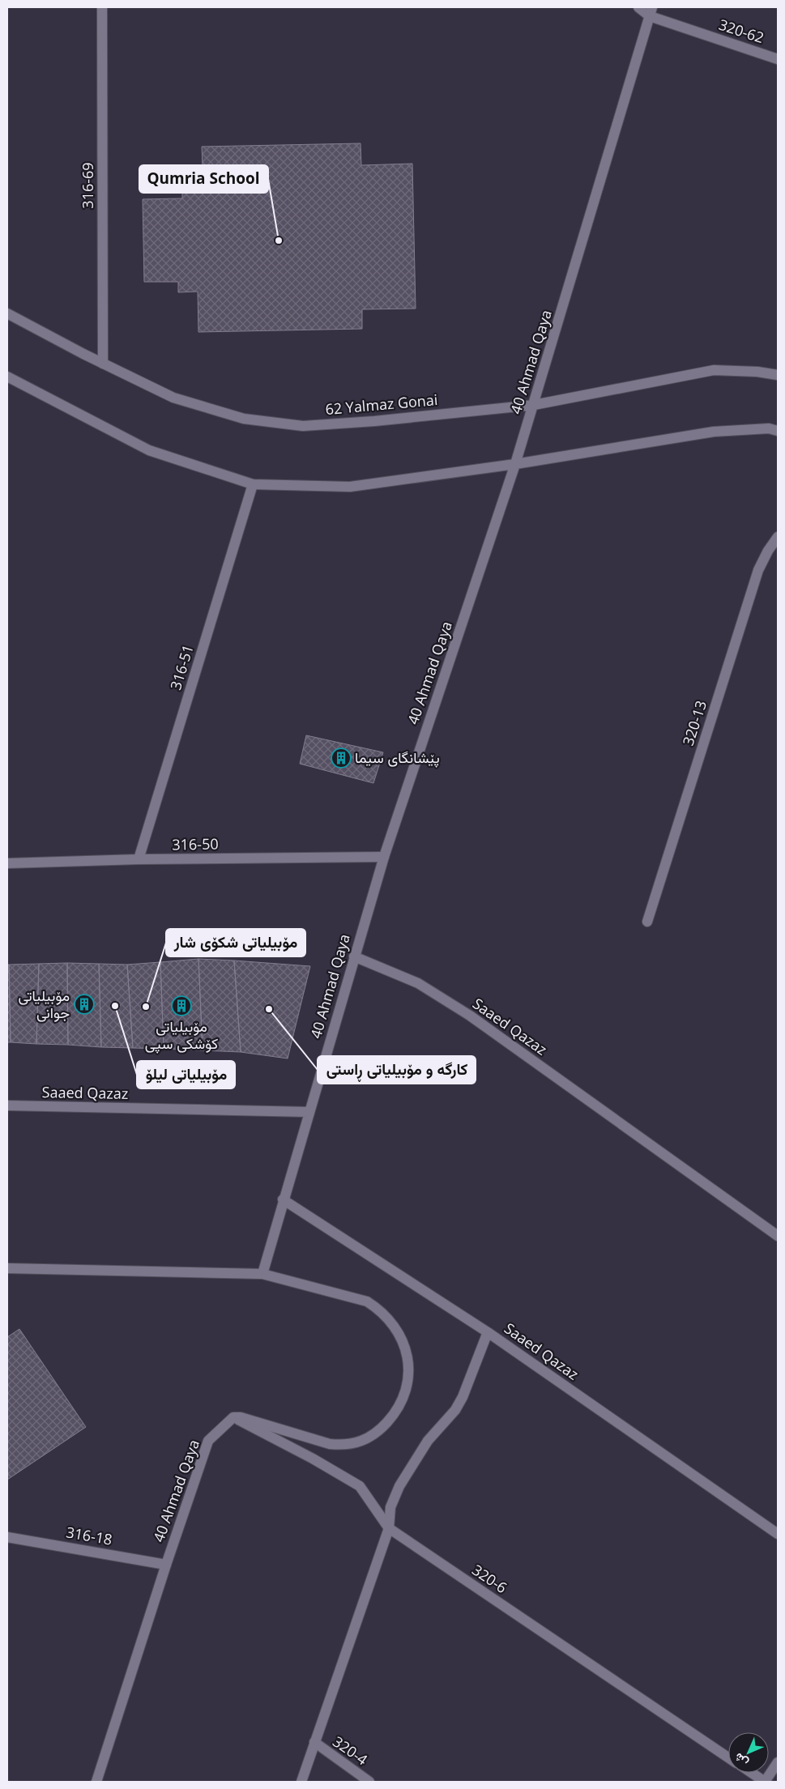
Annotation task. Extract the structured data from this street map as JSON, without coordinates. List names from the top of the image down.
{
  "streets": {
    "street": [
      "320-62",
      "316-69",
      "40 Ahmad Qaya",
      "62 Yalmaz Gonai",
      "316-51",
      "320-13",
      "316-50",
      "Saaed Qazaz",
      "316-18",
      "320-6",
      "320-4"
    ]
  },
  "crossings": [
    ["320-62", "40 Ahmad Qaya"],
    ["316-69", "62 Yalmaz Gonai"],
    ["40 Ahmad Qaya", "62 Yalmaz Gonai"],
    ["40 Ahmad Qaya", "316-50"],
    ["40 Ahmad Qaya", "Saaed Qazaz"],
    ["40 Ahmad Qaya", "316-18"],
    ["40 Ahmad Qaya", "320-6"],
    ["316-51", "316-50"]
  ],
  "places": {
    "other": [
      "Qumria School",
      "مۆبیلیاتی لیلۆ",
      "مۆبیلیاتی شکۆی شار",
      "کارگە و مۆبیلیاتی ڕاستی"
    ],
    "building": ["پێشانگای سیما", "مۆبیلیاتی جوانی", "مۆبیلیاتی کۆشکی سپی"]
  },
  "north": "bottom left"
}
